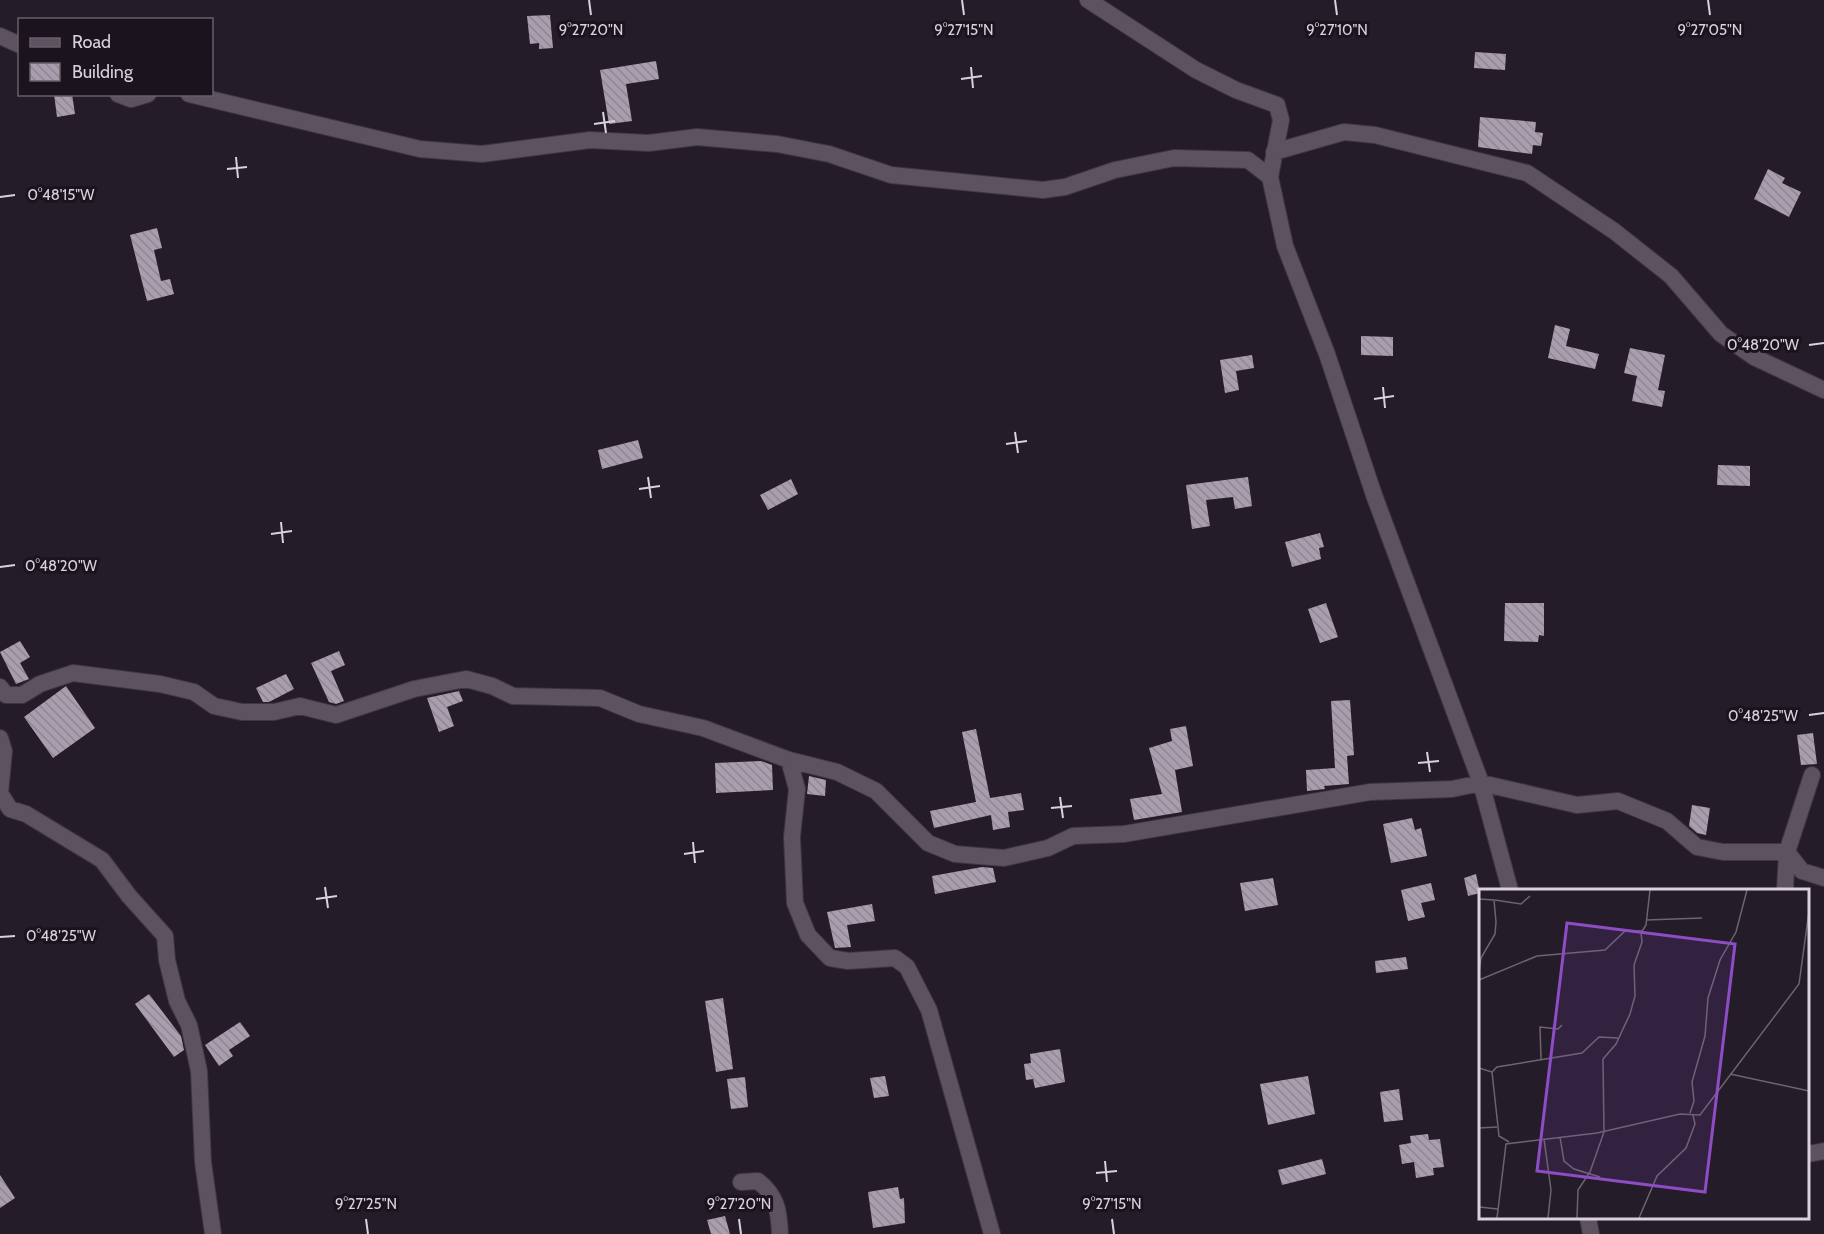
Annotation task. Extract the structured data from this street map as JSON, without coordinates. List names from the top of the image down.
{
  "legend": ["Road", "Building"],
  "coordinates": [
    "9°27'20\"N",
    "9°27'15\"N",
    "9°27'10\"N",
    "9°27'05\"N",
    "0°48'15\"W",
    "0°48'20\"W",
    "0°48'25\"W",
    "9°27'25\"N"
  ]
}
